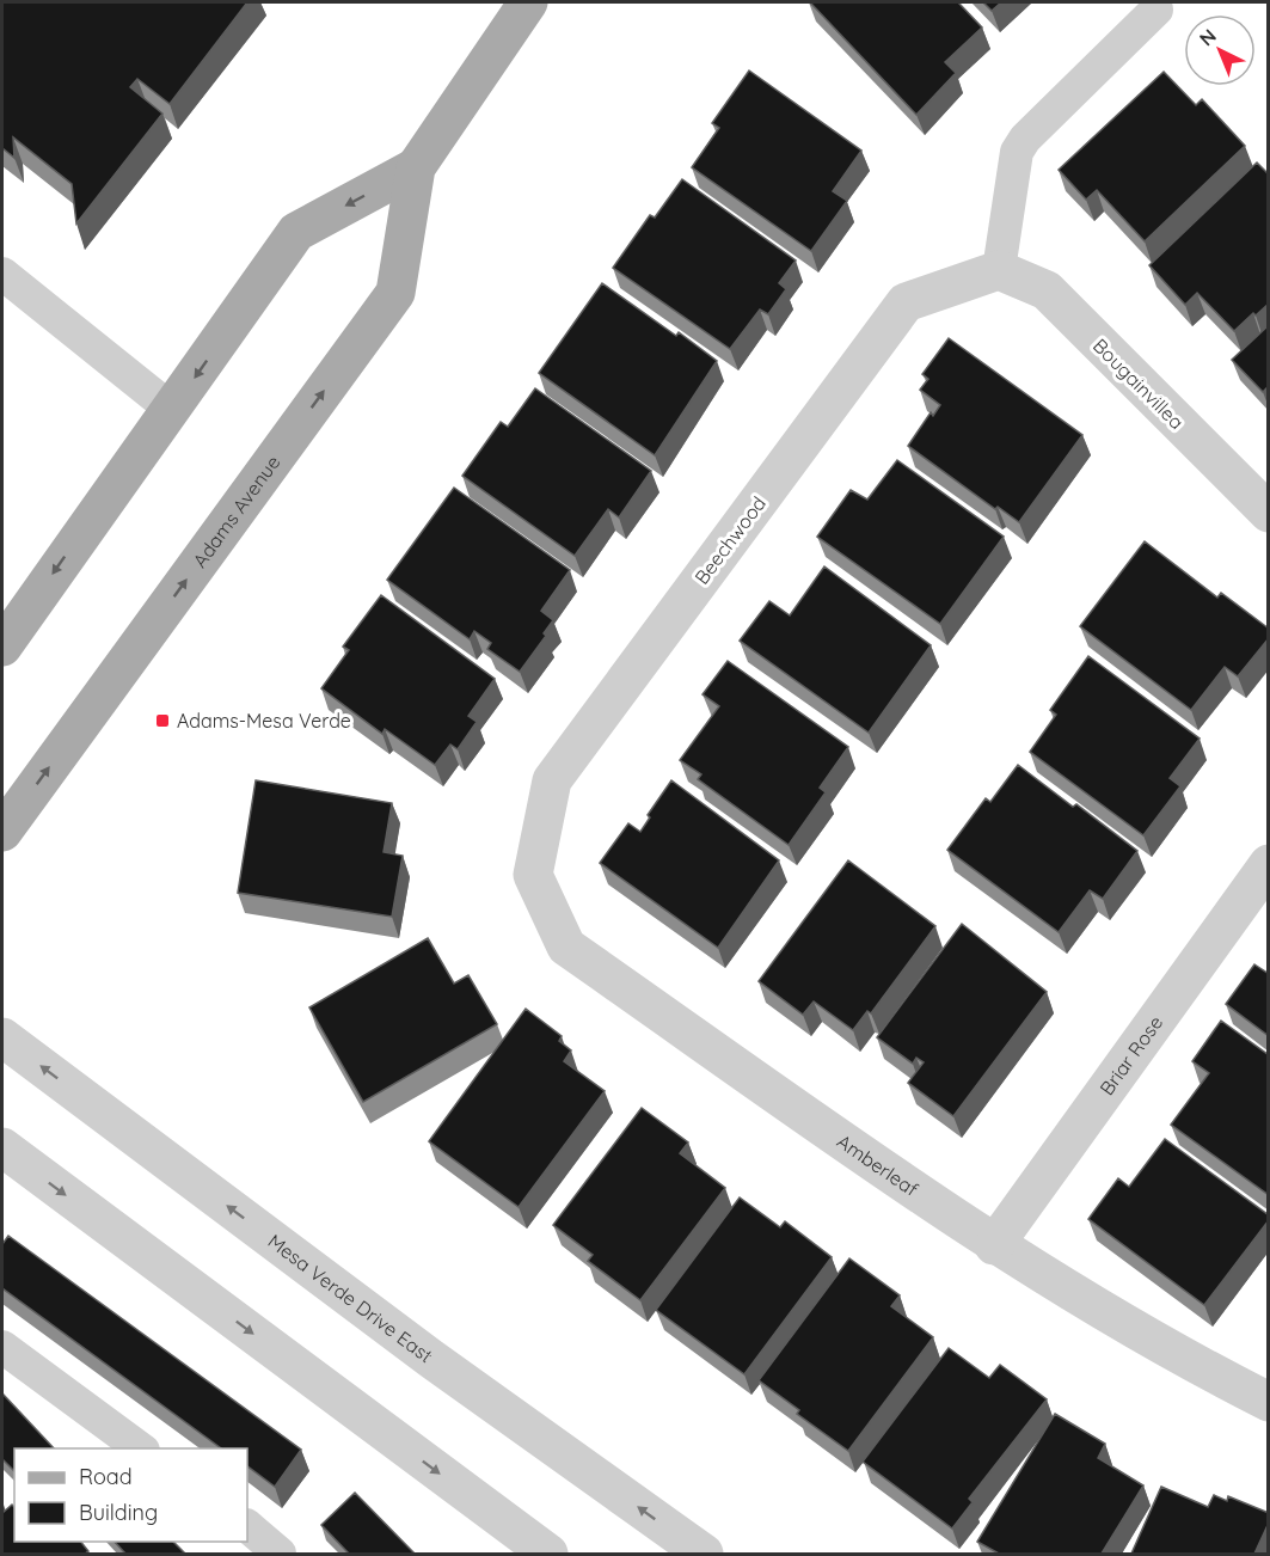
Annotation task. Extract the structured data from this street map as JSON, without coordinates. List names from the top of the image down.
{
  "streets": {
    "main road": ["Adams Avenue"],
    "street": [
      "Bougainvillea",
      "Beechwood",
      "Briar Rose",
      "Amberleaf",
      "Mesa Verde Drive East"
    ]
  },
  "crossings": [
    ["Bougainvillea", "Beechwood"],
    ["Beechwood", "Amberleaf"],
    ["Briar Rose", "Amberleaf"]
  ],
  "places": {
    "transit": ["Adams-Mesa Verde"]
  },
  "legend": ["Road", "Building"],
  "north": "top left"
}
